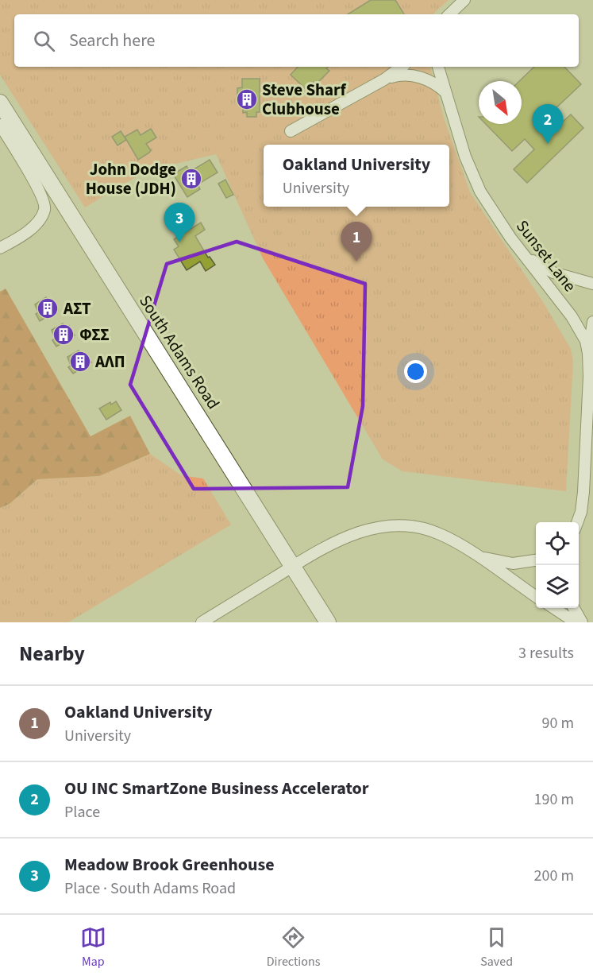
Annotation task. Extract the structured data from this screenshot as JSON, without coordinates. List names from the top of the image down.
{
  "streets": {
    "main road": ["South Adams Road"],
    "street": ["Sunset Lane"]
  },
  "places": {
    "building": [
      "Steve Sharf Clubhouse",
      "John Dodge House (JDH)",
      "AΣΤ",
      "ΦΣΣ",
      "AΛΠ"
    ]
  },
  "north": "bottom right",
  "page": {
    "search": "Search here",
    "pins": ["2", "3", "1"],
    "popup": ["Oakland University", "University"],
    "heading": ["Nearby", "3 results"],
    "list": [
      {
        "mark": "1",
        "name": "Oakland University",
        "note": "University",
        "value": "90 m"
      },
      {
        "mark": "2",
        "name": "OU INC SmartZone Business Accelerator",
        "note": "Place",
        "value": "190 m"
      },
      {
        "mark": "3",
        "name": "Meadow Brook Greenhouse",
        "note": "Place · South Adams Road",
        "value": "200 m"
      }
    ],
    "nav": ["Map", "Directions", "Saved"]
  }
}
